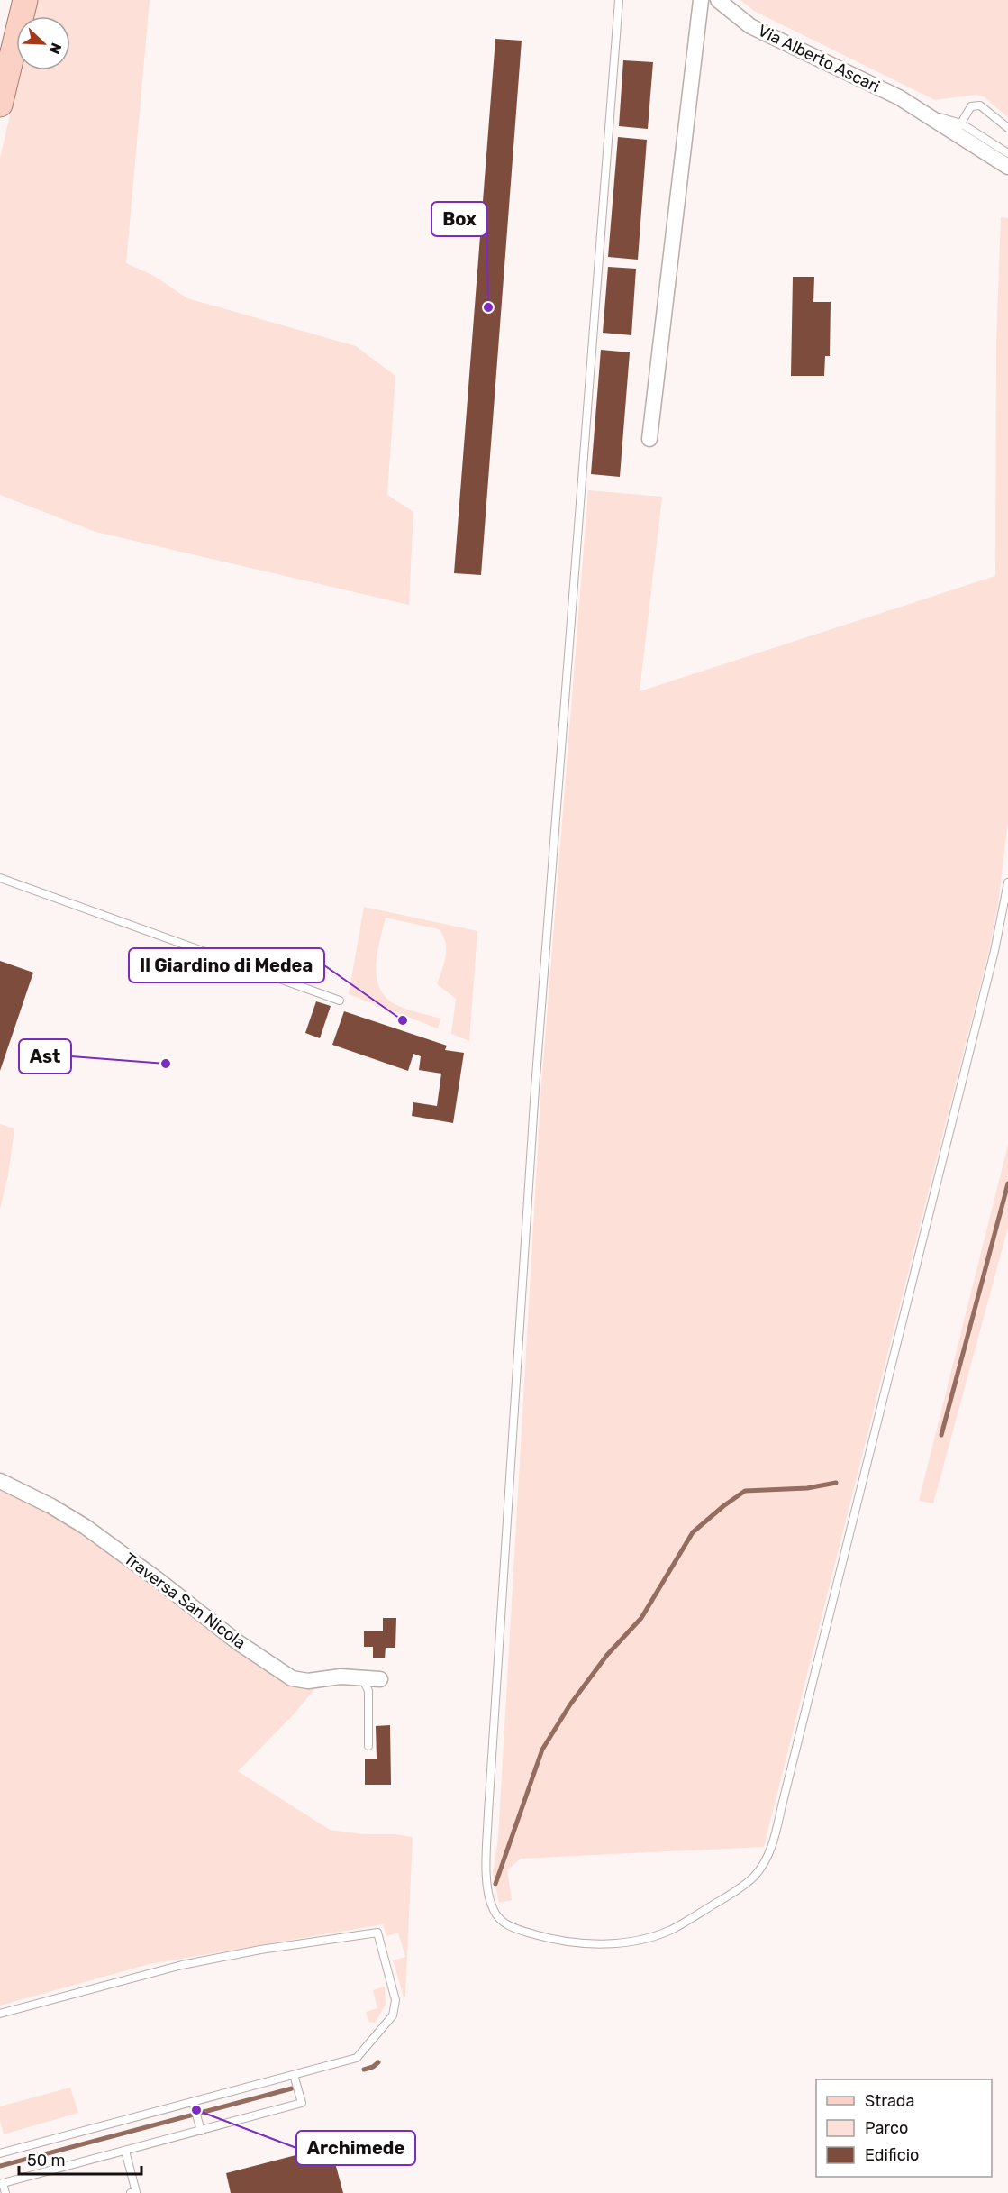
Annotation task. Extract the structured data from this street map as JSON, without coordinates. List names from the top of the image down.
{
  "streets": {
    "street": ["Via Alberto Ascari", "Traversa San Nicola"]
  },
  "places": [
    "Box",
    "Il Giardino di Medea",
    "Ast",
    "Archimede"
  ],
  "legend": ["Strada", "Parco", "Edificio"],
  "scale_bar": "50 m",
  "north": "bottom right"
}
